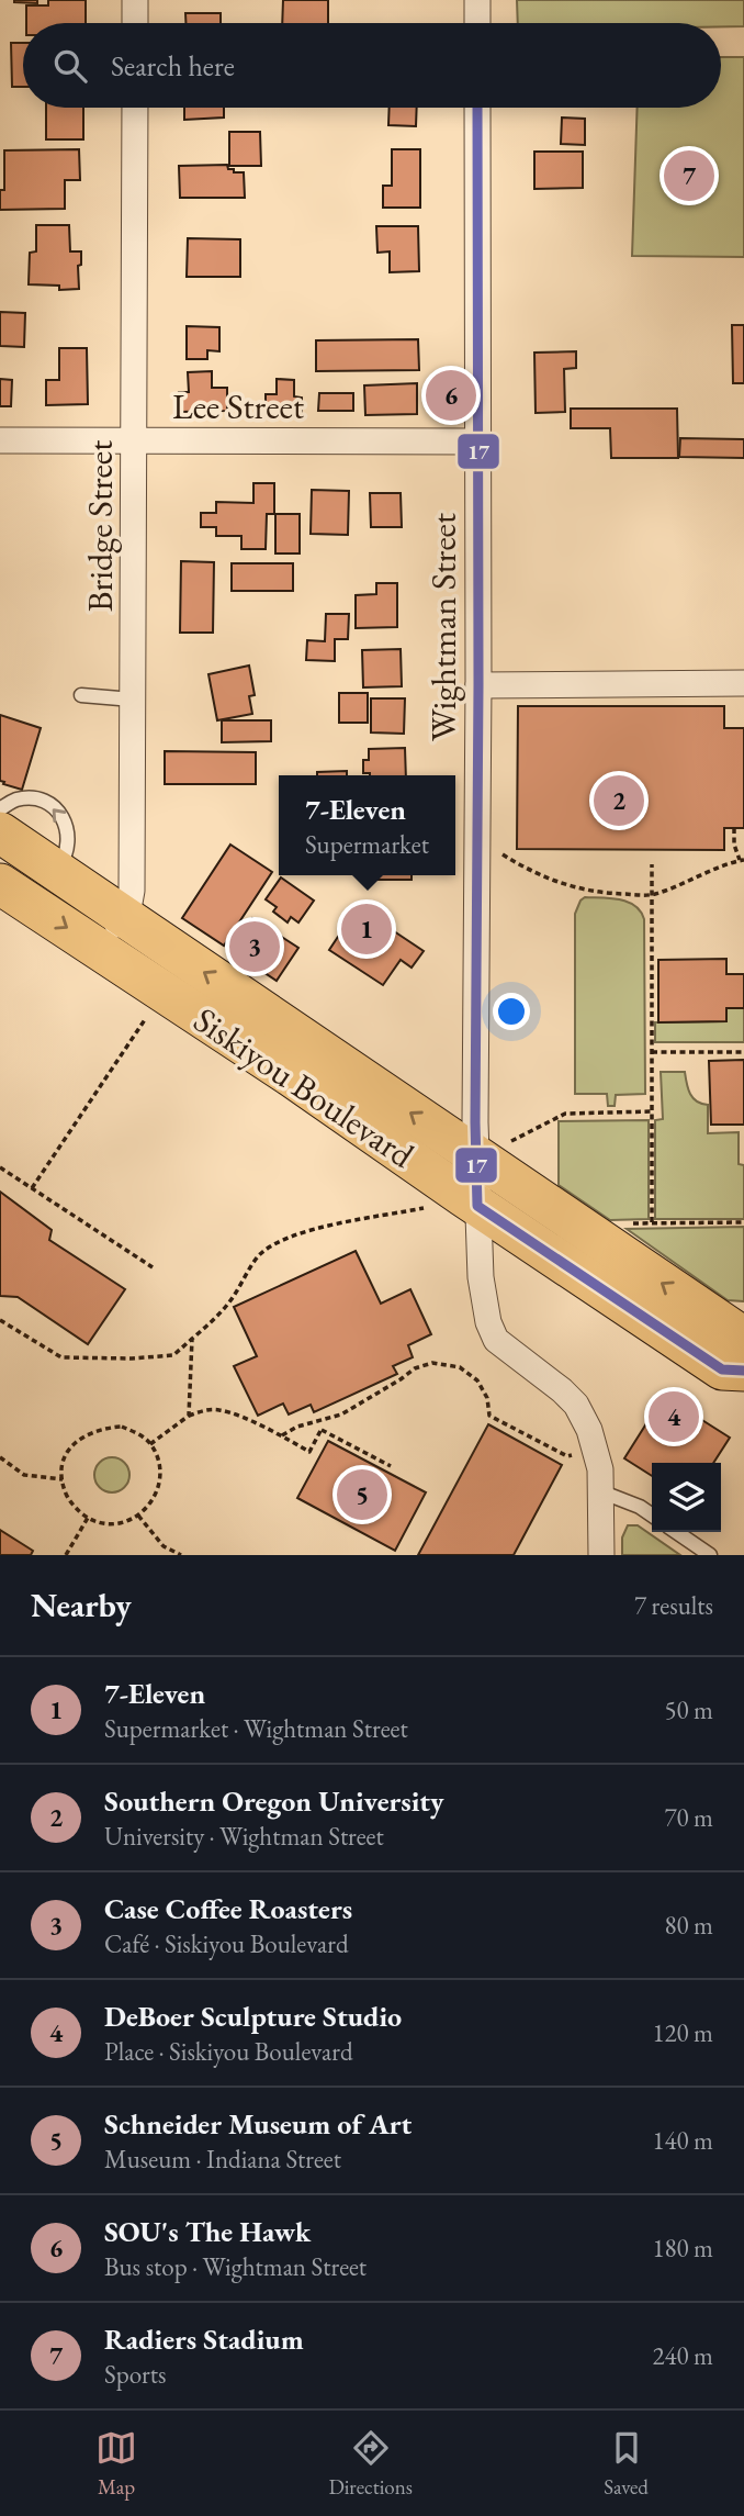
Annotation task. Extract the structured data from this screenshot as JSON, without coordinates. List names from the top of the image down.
{
  "streets": {
    "main road": ["Siskiyou Boulevard"],
    "street": ["Lee Street", "Bridge Street", "Wightman Street"]
  },
  "crossings": [
    ["Lee Street", "Bridge Street"],
    ["Lee Street", "Wightman Street"],
    ["Bridge Street", "Siskiyou Boulevard"],
    ["Wightman Street", "Siskiyou Boulevard"]
  ],
  "lines": ["transit line 17"],
  "page": {
    "search": "Search here",
    "pins": [
      "7",
      "6",
      "2",
      "1",
      "3",
      "4",
      "5"
    ],
    "popup": ["7-Eleven", "Supermarket"],
    "heading": ["Nearby", "7 results"],
    "list": [
      {
        "mark": "1",
        "name": "7-Eleven",
        "note": "Supermarket · Wightman Street",
        "value": "50 m"
      },
      {
        "mark": "2",
        "name": "Southern Oregon University",
        "note": "University · Wightman Street",
        "value": "70 m"
      },
      {
        "mark": "3",
        "name": "Case Coffee Roasters",
        "note": "Café · Siskiyou Boulevard",
        "value": "80 m"
      },
      {
        "mark": "4",
        "name": "DeBoer Sculpture Studio",
        "note": "Place · Siskiyou Boulevard",
        "value": "120 m"
      },
      {
        "mark": "5",
        "name": "Schneider Museum of Art",
        "note": "Museum · Indiana Street",
        "value": "140 m"
      },
      {
        "mark": "6",
        "name": "SOU's The Hawk",
        "note": "Bus stop · Wightman Street",
        "value": "180 m"
      },
      {
        "mark": "7",
        "name": "Radiers Stadium",
        "note": "Sports",
        "value": "240 m"
      }
    ],
    "nav": ["Map", "Directions", "Saved"]
  }
}
